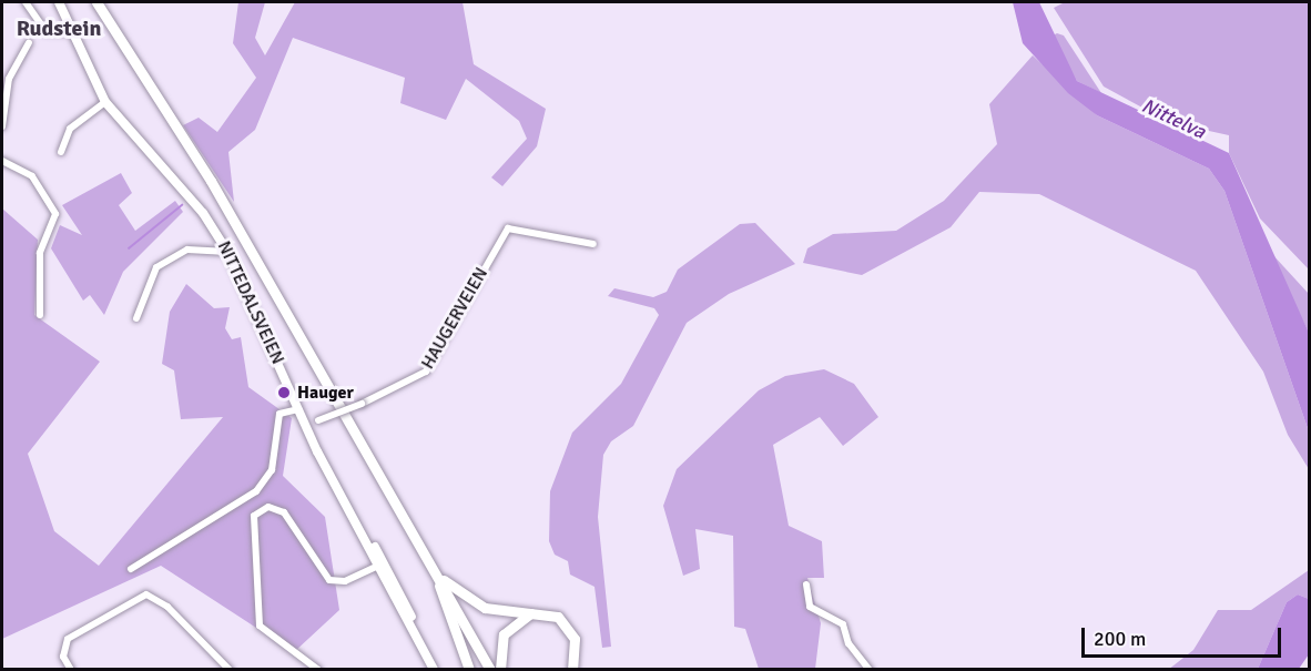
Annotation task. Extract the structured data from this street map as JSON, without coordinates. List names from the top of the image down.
{
  "streets": {
    "main road": ["NITTEDALSVEIEN"],
    "street": ["HAUGERVEIEN"]
  },
  "crossings": [
    ["NITTEDALSVEIEN", "HAUGERVEIEN"]
  ],
  "districts": ["Rudstein"],
  "water": ["Nittelva"],
  "places": ["Hauger"],
  "scale_bar": "200 m"
}
